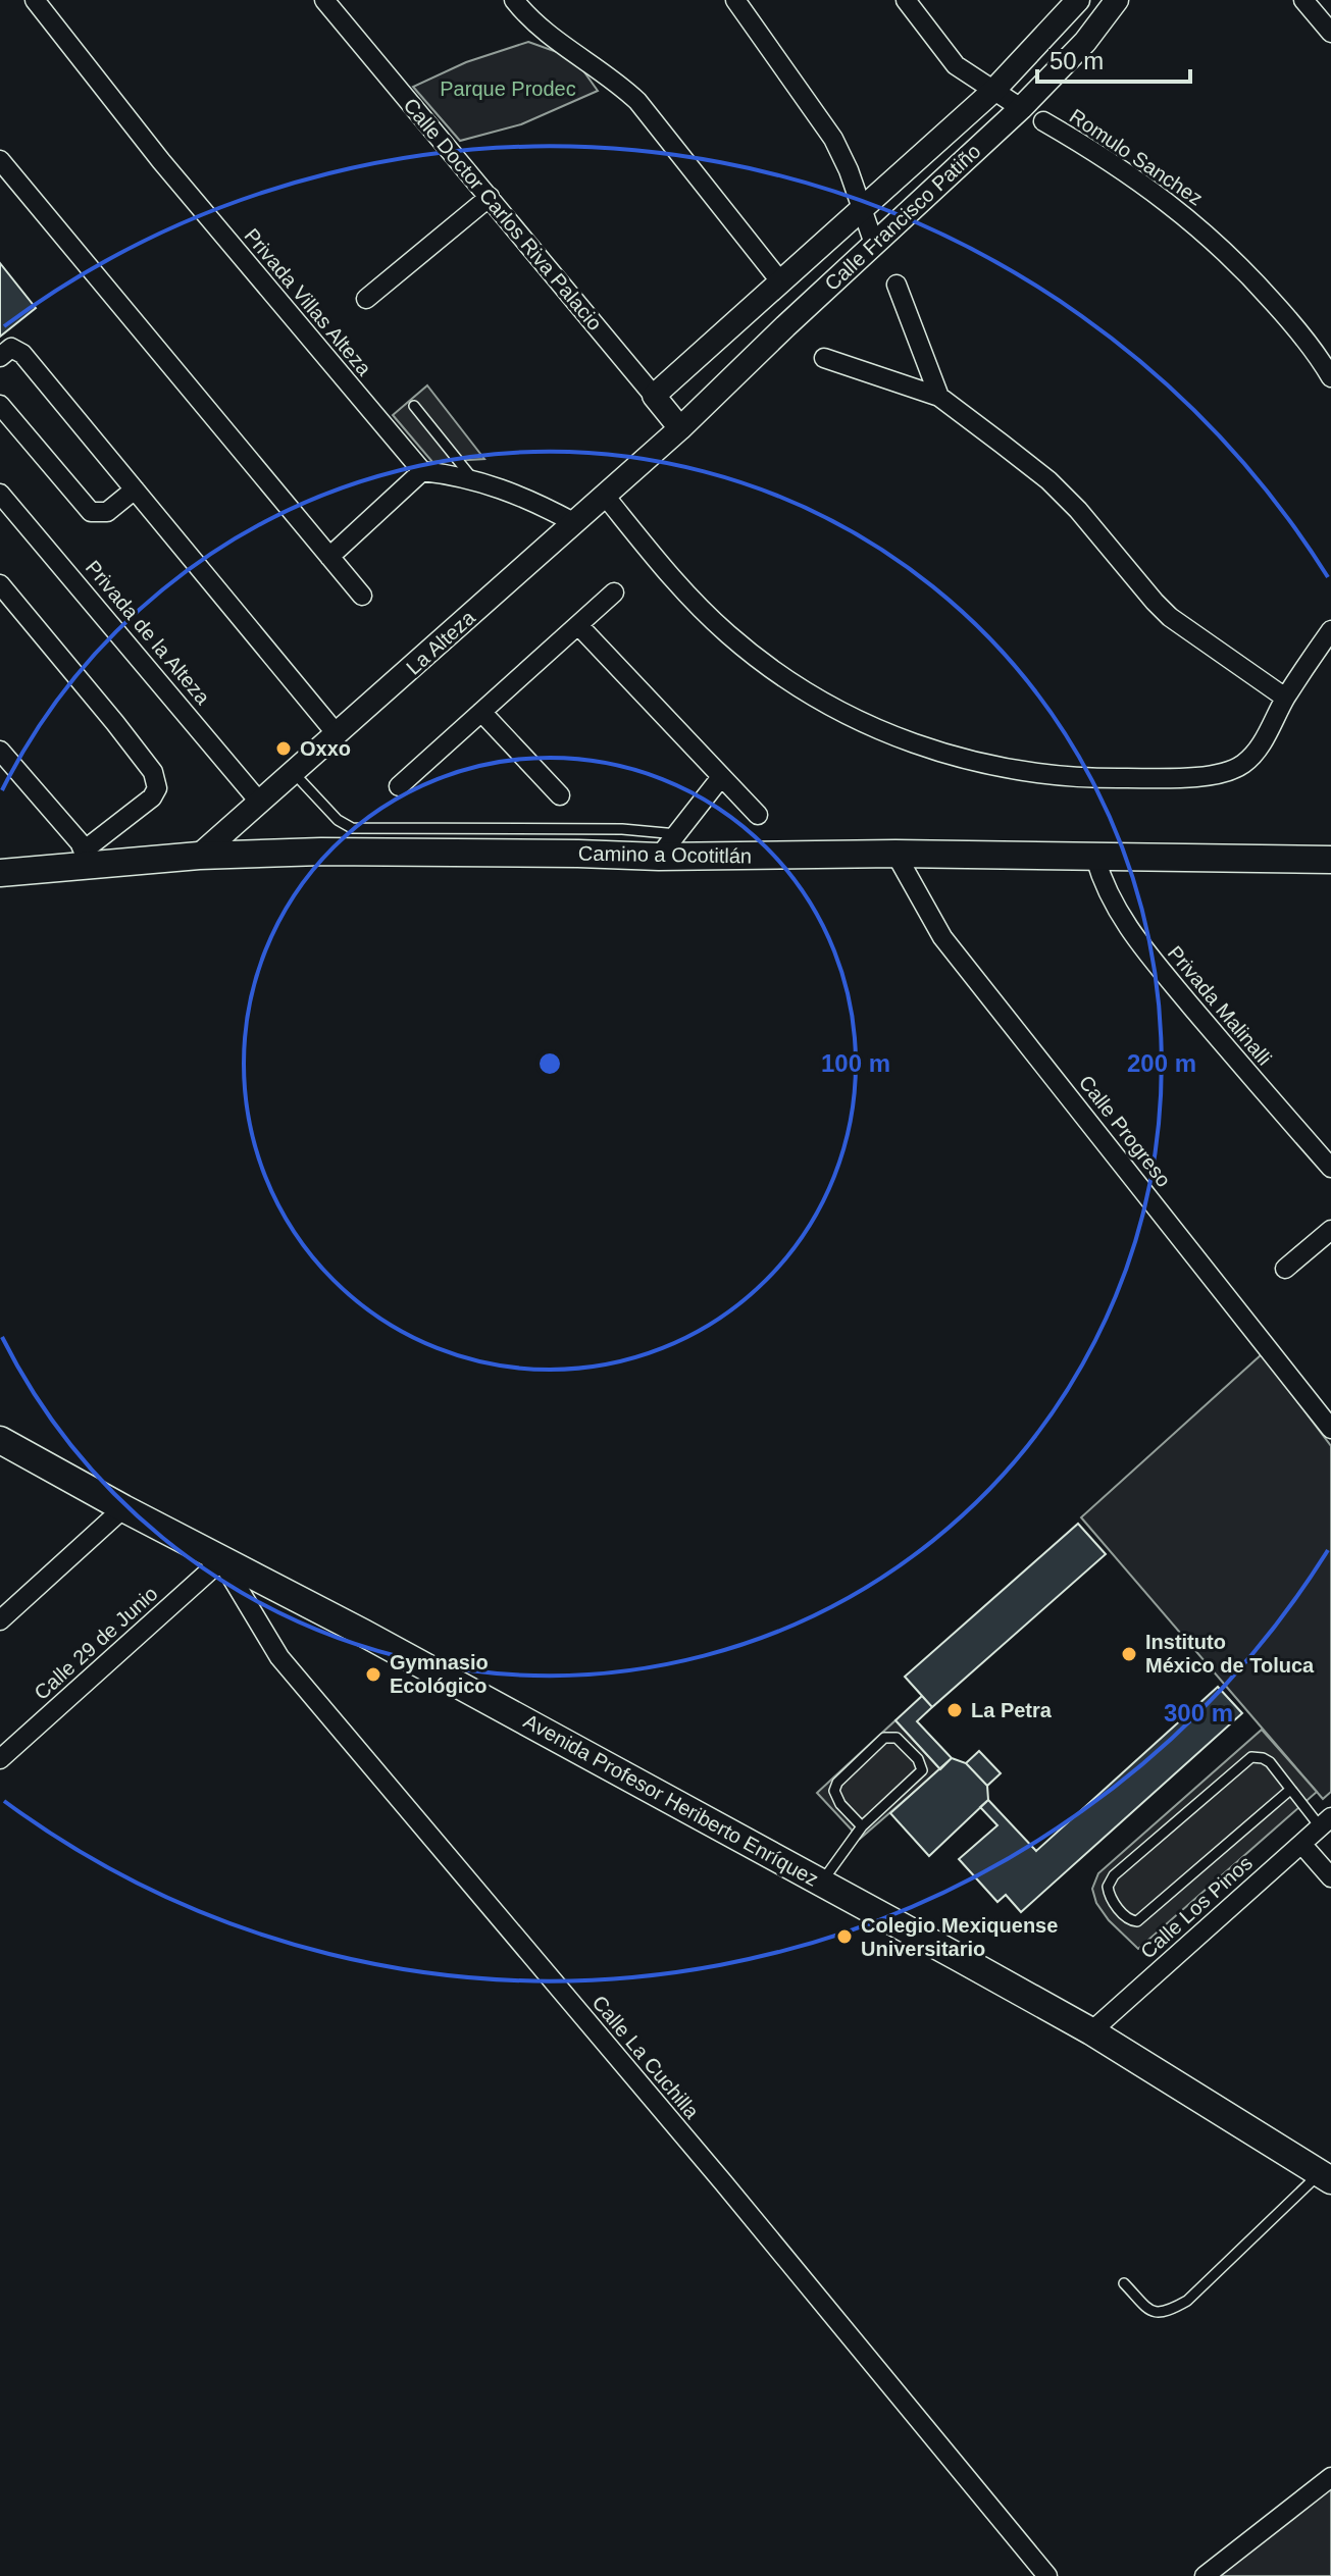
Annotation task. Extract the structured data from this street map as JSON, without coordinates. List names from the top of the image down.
{
  "streets": {
    "main road": ["Camino a Ocotitlán", "Avenida Profesor Heriberto Enríquez"],
    "street": [
      "Romulo Sanchez",
      "Calle Doctor Carlos Riva Palacio",
      "Calle Francisco Patiño",
      "Privada Villas Alteza",
      "Privada de la Alteza",
      "La Alteza",
      "Privada Malinalli",
      "Calle Progreso",
      "Calle 29 de Junio",
      "Calle Los Pinos",
      "Calle La Cuchilla"
    ]
  },
  "crossings": [
    ["Calle Doctor Carlos Riva Palacio", "Calle Francisco Patiño"],
    ["Calle Doctor Carlos Riva Palacio", "La Alteza"],
    ["Calle Francisco Patiño", "La Alteza"],
    ["Privada de la Alteza", "La Alteza"],
    ["La Alteza", "Camino a Ocotitlán"],
    ["Camino a Ocotitlán", "Privada Malinalli"],
    ["Camino a Ocotitlán", "Calle Progreso"],
    ["Calle 29 de Junio", "Avenida Profesor Heriberto Enríquez"],
    ["Calle 29 de Junio", "Calle La Cuchilla"],
    ["Avenida Profesor Heriberto Enríquez", "Calle Los Pinos"],
    ["Avenida Profesor Heriberto Enríquez", "Calle La Cuchilla"]
  ],
  "parks": ["Parque Prodec"],
  "places": [
    "Oxxo",
    "Instituto México de Toluca",
    "Gymnasio Ecológico",
    "La Petra",
    "Colegio Mexiquense Universitario"
  ],
  "scale_bar": "50 m",
  "rings": ["100 m", "200 m", "300 m"]
}
